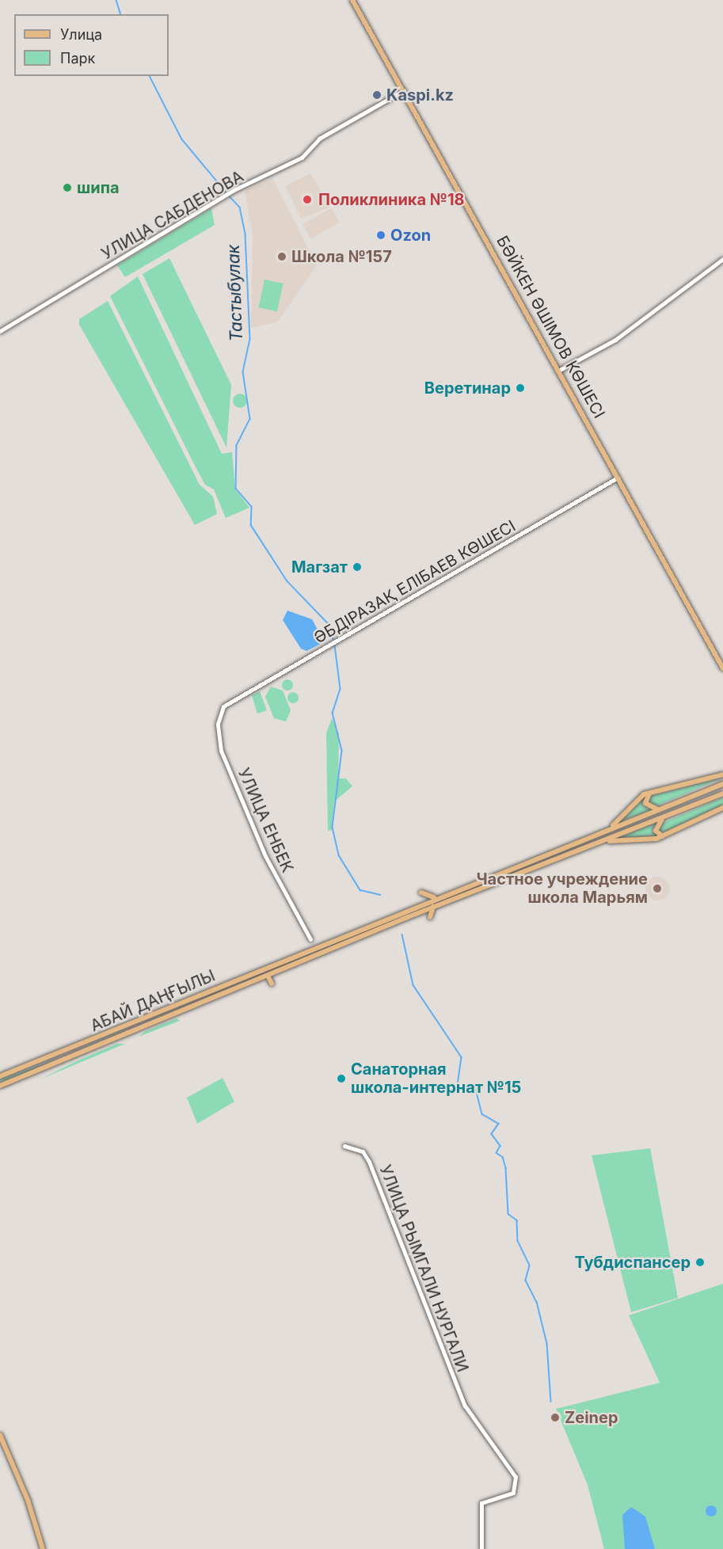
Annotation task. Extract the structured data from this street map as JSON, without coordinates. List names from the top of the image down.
{
  "streets": {
    "main road": ["БӘЙКЕН ӘШІМОВ КӨШЕСІ", "АБАЙ ДАҢҒЫЛЫ"],
    "street": [
      "УЛИЦА САБДЕНОВА",
      "ӘБДІРАЗАҚ ЕЛІБАЕВ КӨШЕСІ",
      "УЛИЦА ЕНБЕК",
      "УЛИЦА РЫМГАЛИ НУРГАЛИ"
    ]
  },
  "crossings": [
    ["УЛИЦА САБДЕНОВА", "БӘЙКЕН ӘШІМОВ КӨШЕСІ"],
    ["БӘЙКЕН ӘШІМОВ КӨШЕСІ", "ӘБДІРАЗАҚ ЕЛІБАЕВ КӨШЕСІ"],
    ["ӘБДІРАЗАҚ ЕЛІБАЕВ КӨШЕСІ", "УЛИЦА ЕНБЕК"]
  ],
  "water": ["Тастыбулак"],
  "places": [
    "Kaspi.kz",
    "шипа",
    "Поликлиника №18",
    "Ozon",
    "Школа №157",
    "Веретинар",
    "Магзат",
    "Частное учреждение школа Марьям",
    "Санаторная школа-интернат №15",
    "Тубдиспансер",
    "Zeinep"
  ],
  "legend": ["Улица", "Парк"]
}
